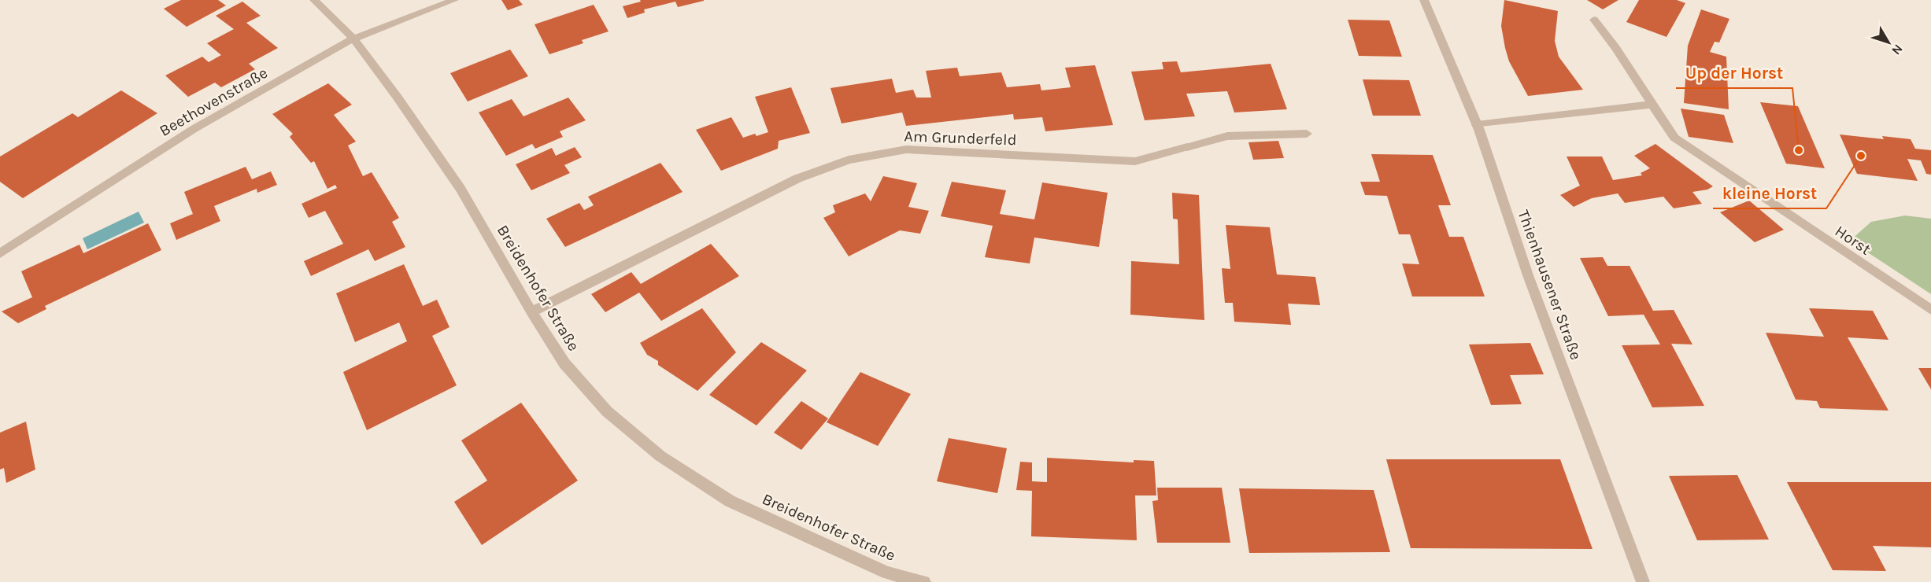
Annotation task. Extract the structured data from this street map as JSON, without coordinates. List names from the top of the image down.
{
  "streets": {
    "street": [
      "Beethovenstraße",
      "Am Grunderfeld",
      "Horst",
      "Thienhausener Straße",
      "Breidenhofer Straße"
    ]
  },
  "crossings": [
    ["Beethovenstraße", "Breidenhofer Straße"],
    ["Am Grunderfeld", "Breidenhofer Straße"]
  ],
  "places": ["Up der Horst", "kleine Horst"],
  "north": "bottom right"
}
